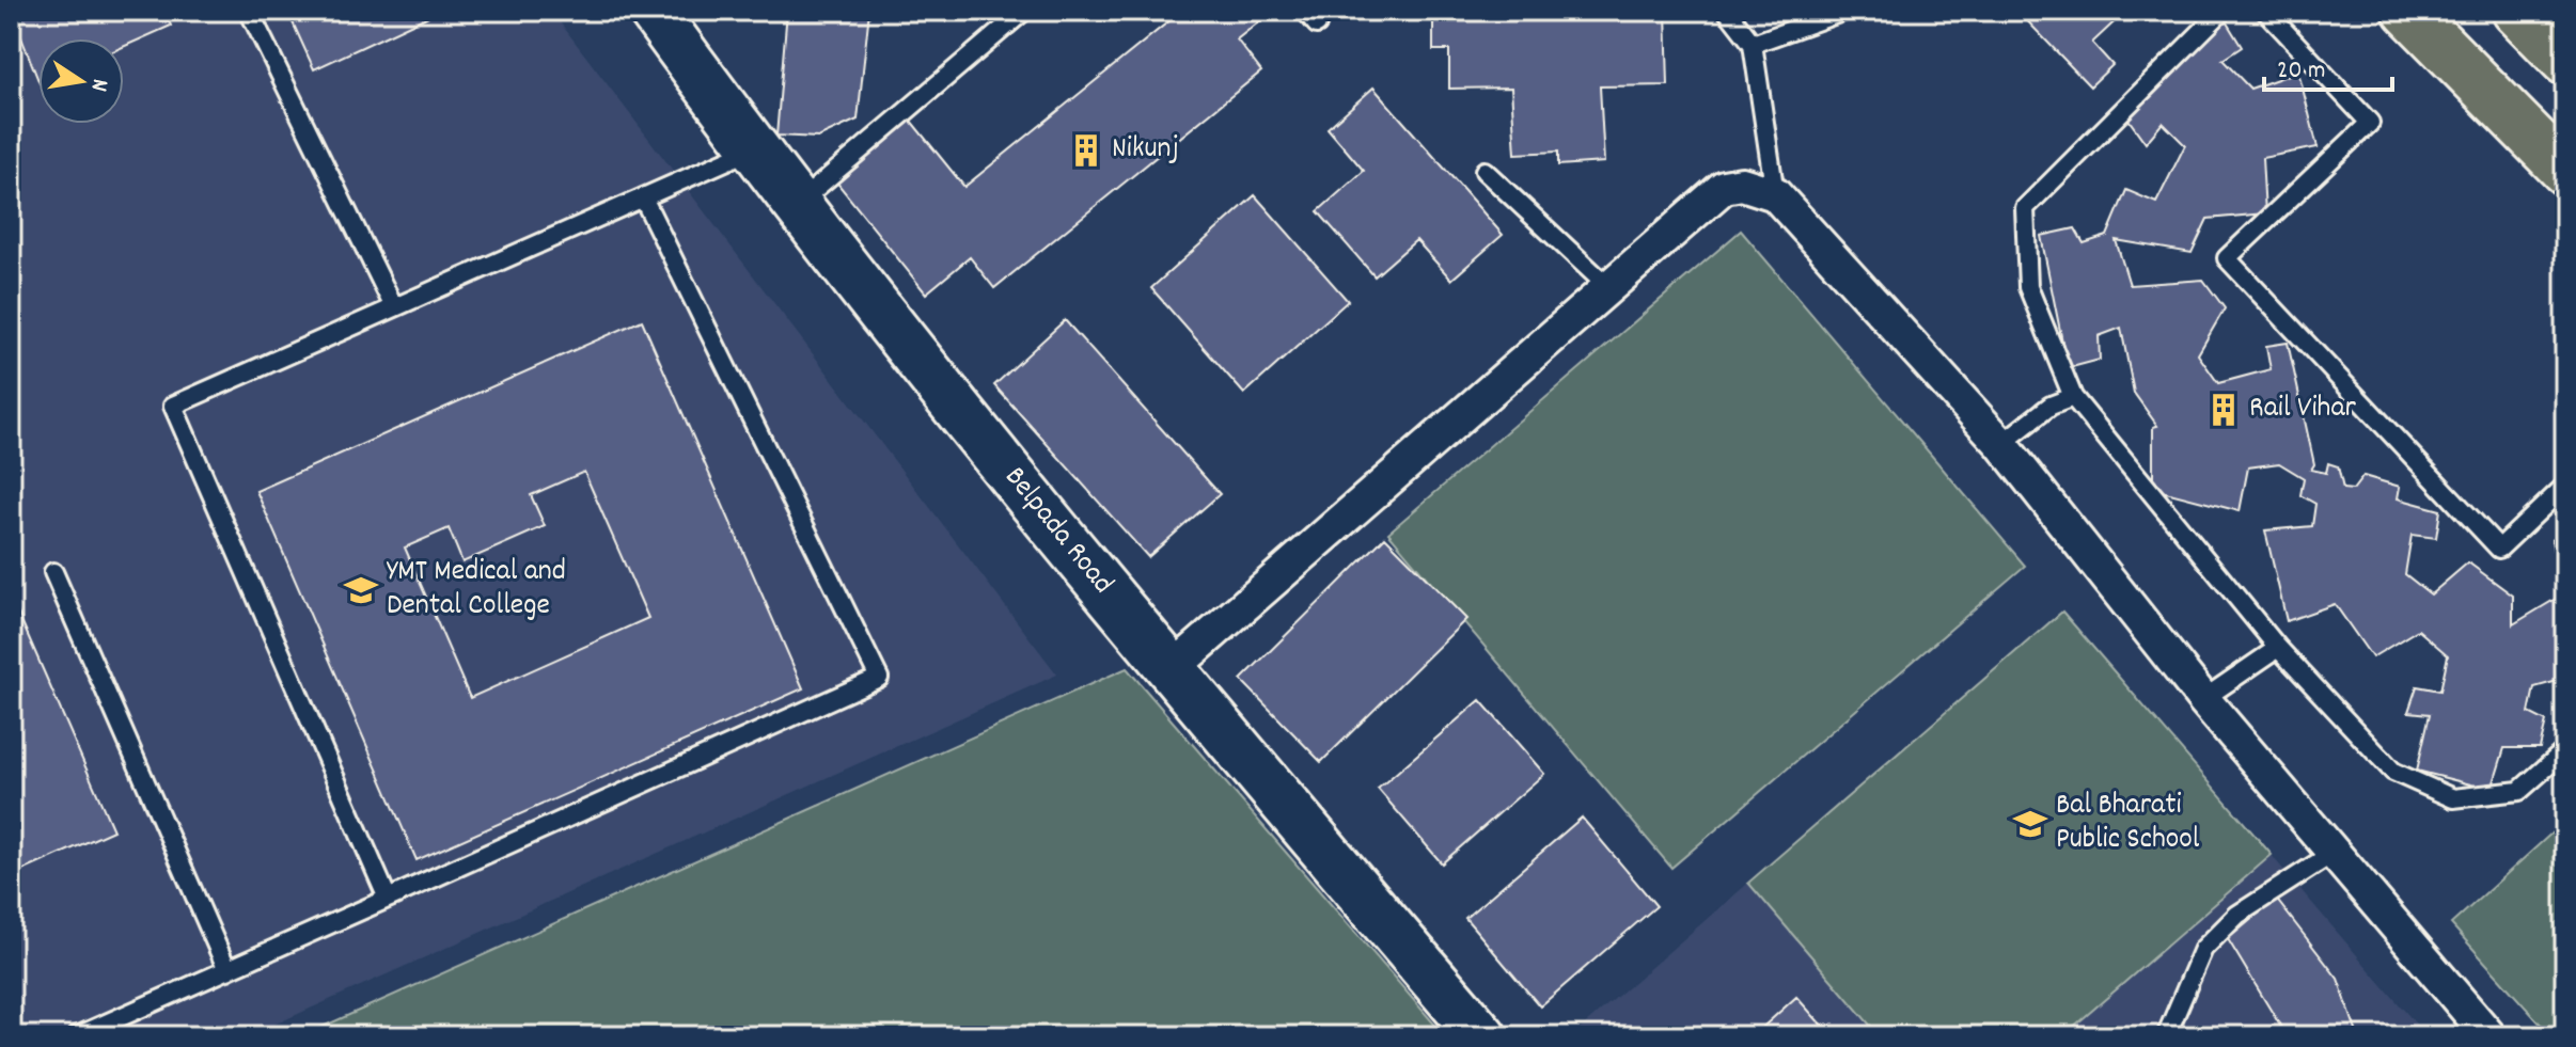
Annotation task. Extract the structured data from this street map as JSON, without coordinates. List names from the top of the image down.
{
  "streets": {
    "street": ["Belpada Road"]
  },
  "places": {
    "building": ["Nikunj", "Rail Vihar"],
    "school or university": ["YMT Medical and Dental College", "Bal Bharati Public School"]
  },
  "scale_bar": "20 m",
  "north": "right"
}
